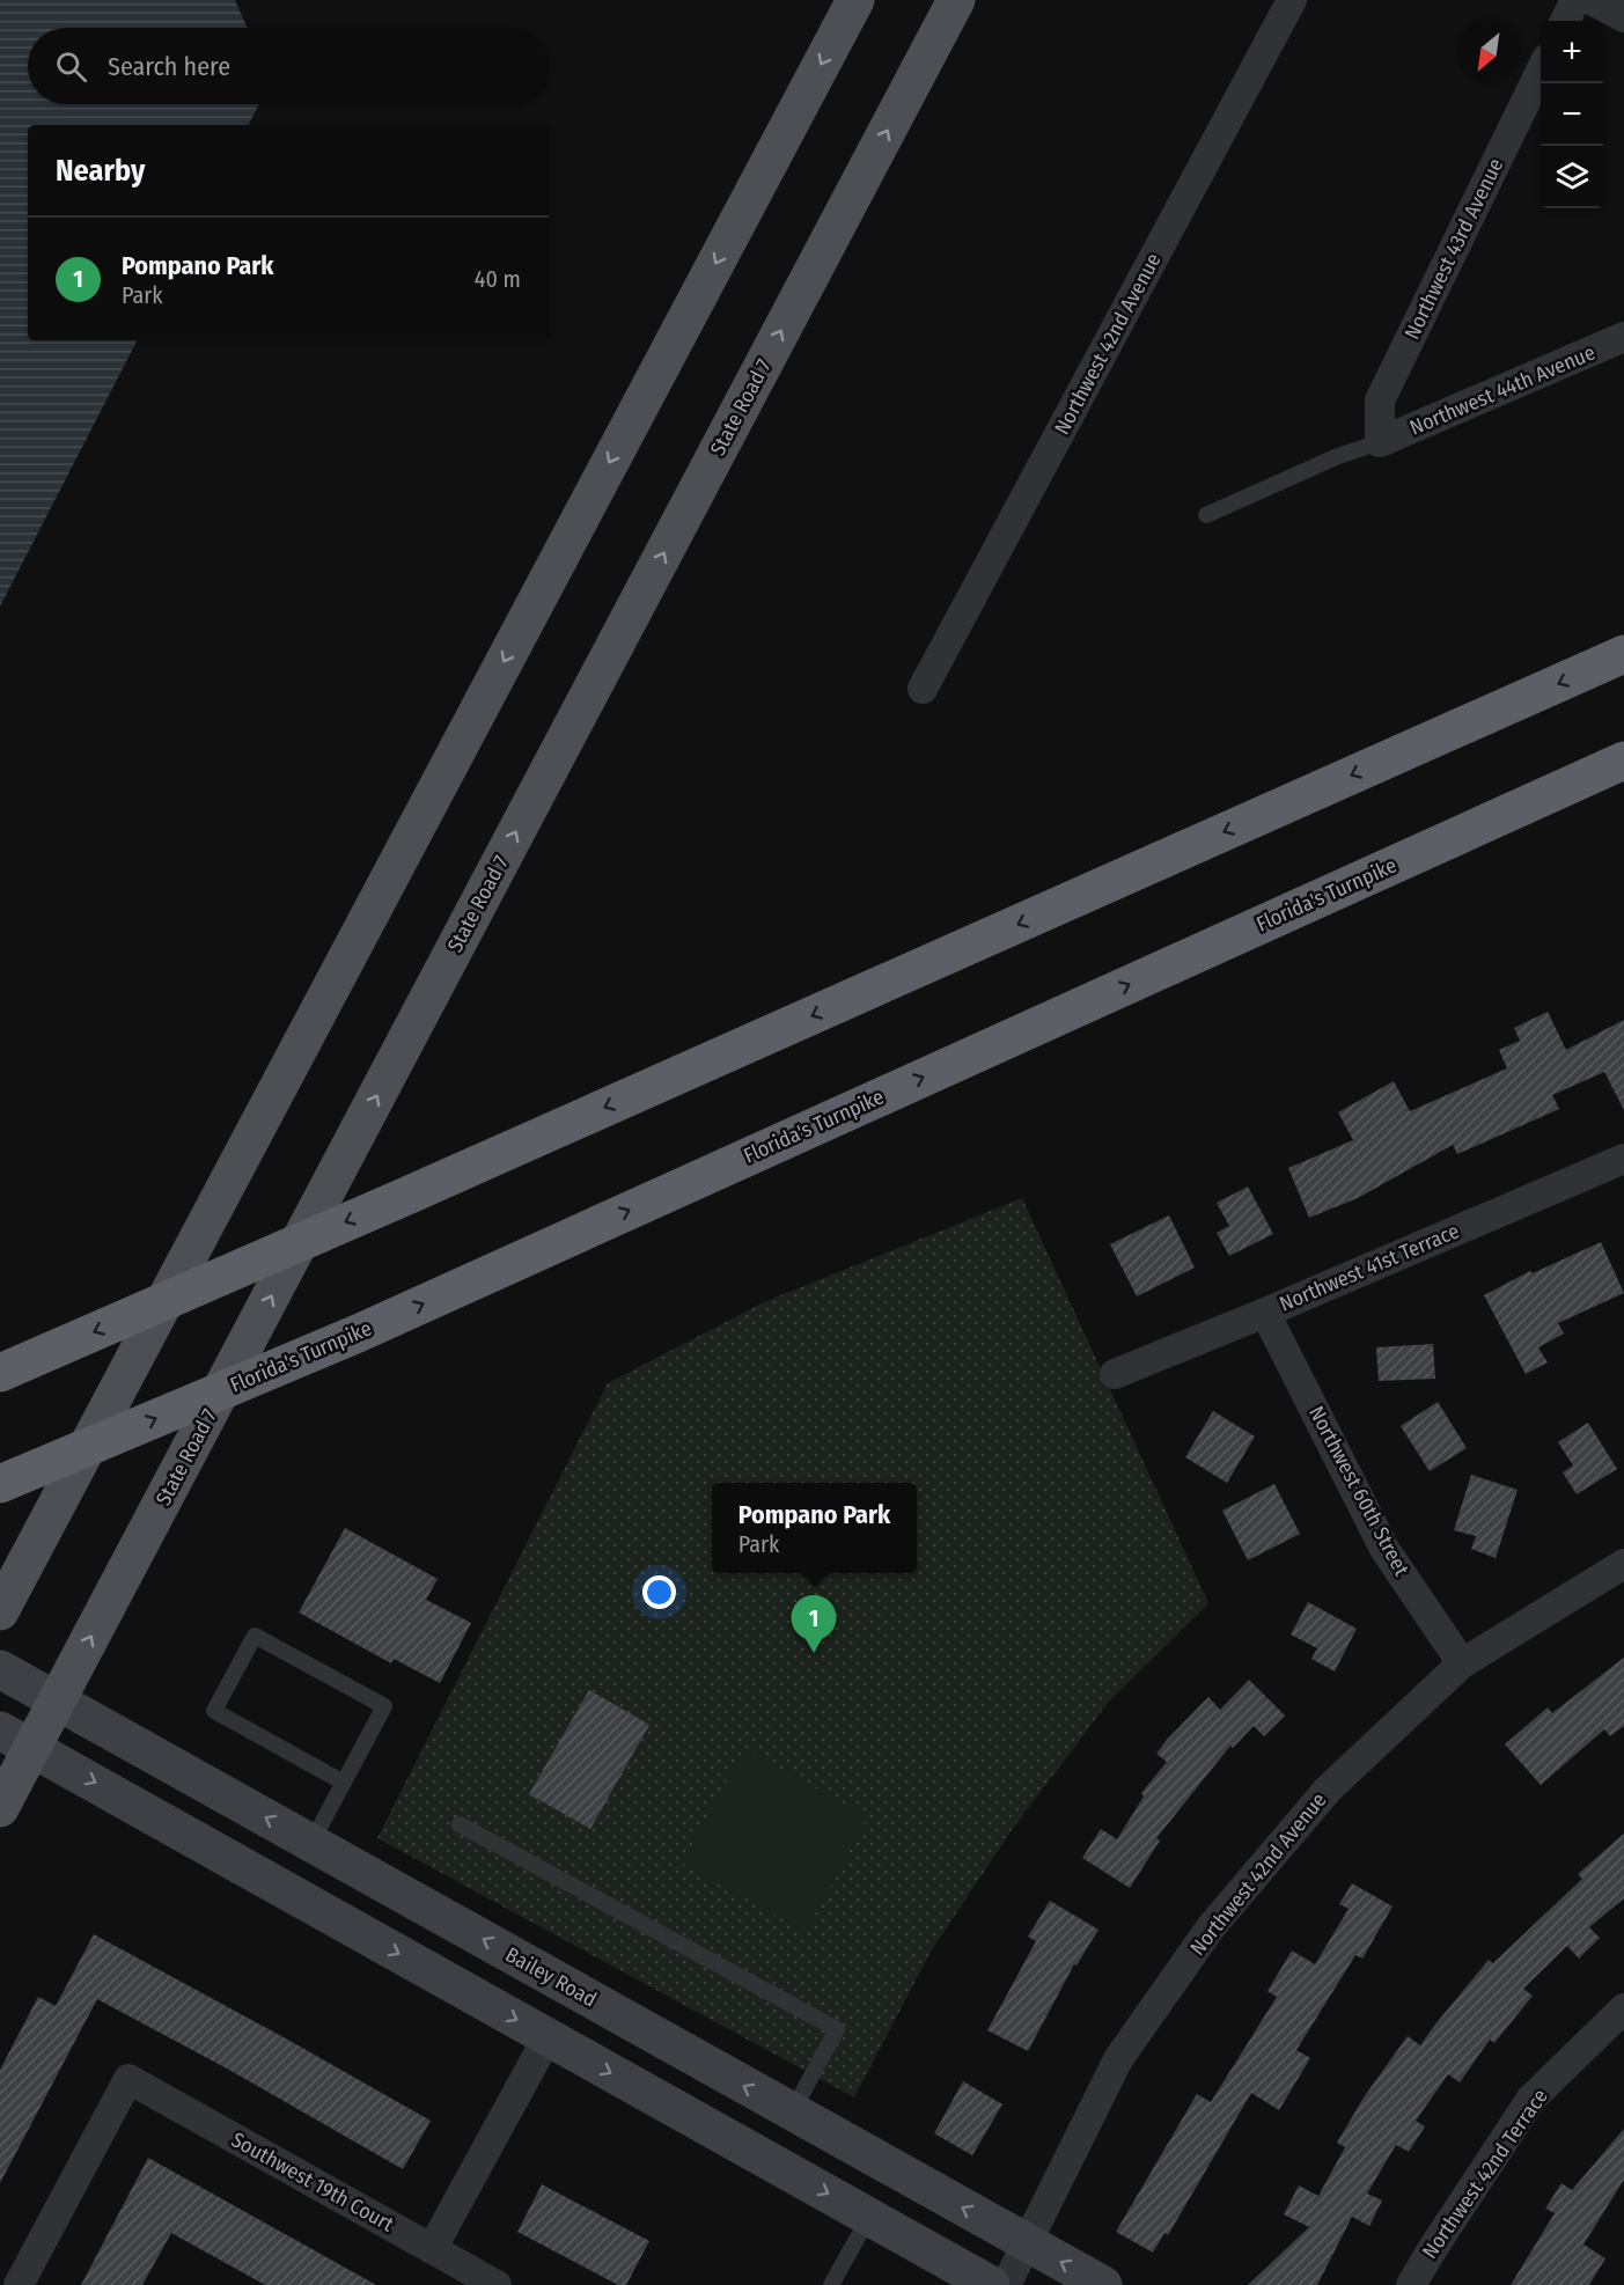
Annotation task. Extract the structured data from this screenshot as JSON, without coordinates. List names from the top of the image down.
{
  "streets": {
    "highway": ["Florida's Turnpike"],
    "main road": ["State Road 7"],
    "street": [
      "Northwest 43rd Avenue",
      "Northwest 42nd Avenue",
      "Northwest 44th Avenue",
      "Northwest 41st Terrace",
      "Northwest 60th Street",
      "Bailey Road",
      "Northwest 42nd Terrace",
      "Southwest 19th Court"
    ]
  },
  "crossings": [
    ["Northwest 43rd Avenue", "Northwest 44th Avenue"],
    ["Northwest 42nd Avenue", "Northwest 60th Street"],
    ["Northwest 42nd Avenue", "Bailey Road"],
    ["State Road 7", "Bailey Road"],
    ["Northwest 41st Terrace", "Northwest 60th Street"]
  ],
  "north": "bottom left",
  "page": {
    "map_buttons": ["+", "−"],
    "search": "Search here",
    "heading": "Nearby",
    "list": [
      {
        "mark": "1",
        "name": "Pompano Park",
        "note": "Park",
        "value": "40 m"
      }
    ],
    "popup": ["Pompano Park", "Park"],
    "pins": "1"
  }
}
